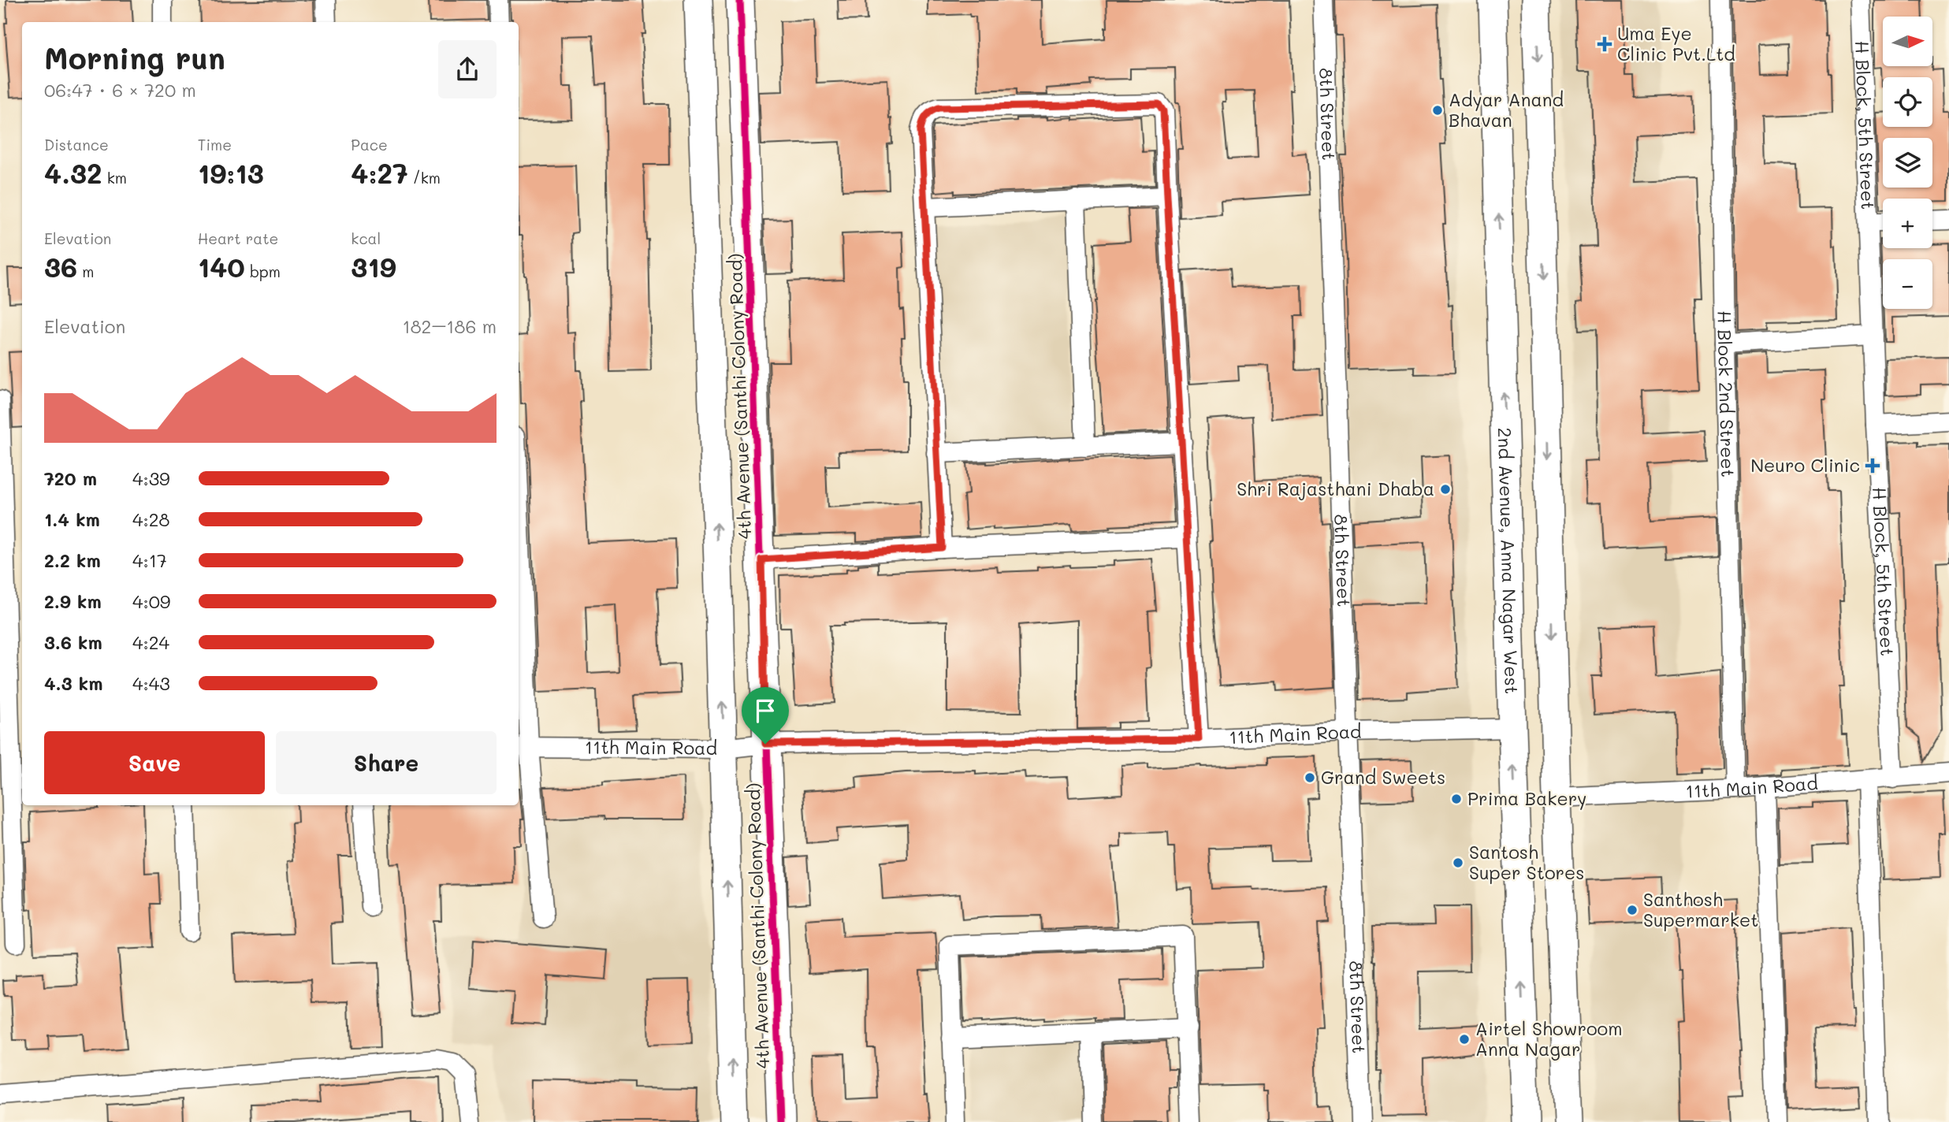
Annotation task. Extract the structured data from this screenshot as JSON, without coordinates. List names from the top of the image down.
{
  "streets": {
    "street": [
      "8th Street",
      "H Block, 5th Street",
      "H Block 2nd Street",
      "4th Avenue (Santhi Colony Road)",
      "2nd Avenue, Anna Nagar West",
      "11th Main Road"
    ]
  },
  "crossings": [
    ["8th Street", "11th Main Road"],
    ["H Block, 5th Street", "11th Main Road"],
    ["H Block 2nd Street", "11th Main Road"],
    ["4th Avenue (Santhi Colony Road)", "11th Main Road"],
    ["2nd Avenue, Anna Nagar West", "11th Main Road"]
  ],
  "places": {
    "health": ["Uma Eye Clinic Pvt.Ltd", "Neuro Clinic"],
    "other": [
      "Adyar Anand Bhavan",
      "Shri Rajasthani Dhaba",
      "Grand Sweets",
      "Prima Bakery",
      "Santosh Super Stores",
      "Santhosh Supermarket",
      "Airtel Showroom Anna Nagar"
    ]
  },
  "north": "right",
  "page": {
    "map_buttons": ["+", "−"],
    "heading": ["Morning run", "06:47 · 6 × 720 m"],
    "stats": [
      ["Distance", "4.32 km"],
      ["Time", "19:13"],
      ["Pace", "4:27 /km"],
      ["Elevation", "36 m"],
      ["Heart rate", "140 bpm"],
      ["kcal", "319"]
    ],
    "chart": ["Elevation", "182–186 m"],
    "list": [
      {
        "name": "720 m",
        "note": "4:39"
      },
      {
        "name": "1.4 km",
        "note": "4:28"
      },
      {
        "name": "2.2 km",
        "note": "4:17"
      },
      {
        "name": "2.9 km",
        "note": "4:09"
      },
      {
        "name": "3.6 km",
        "note": "4:24"
      },
      {
        "name": "4.3 km",
        "note": "4:43"
      }
    ],
    "buttons": ["Save", "Share"]
  }
}
